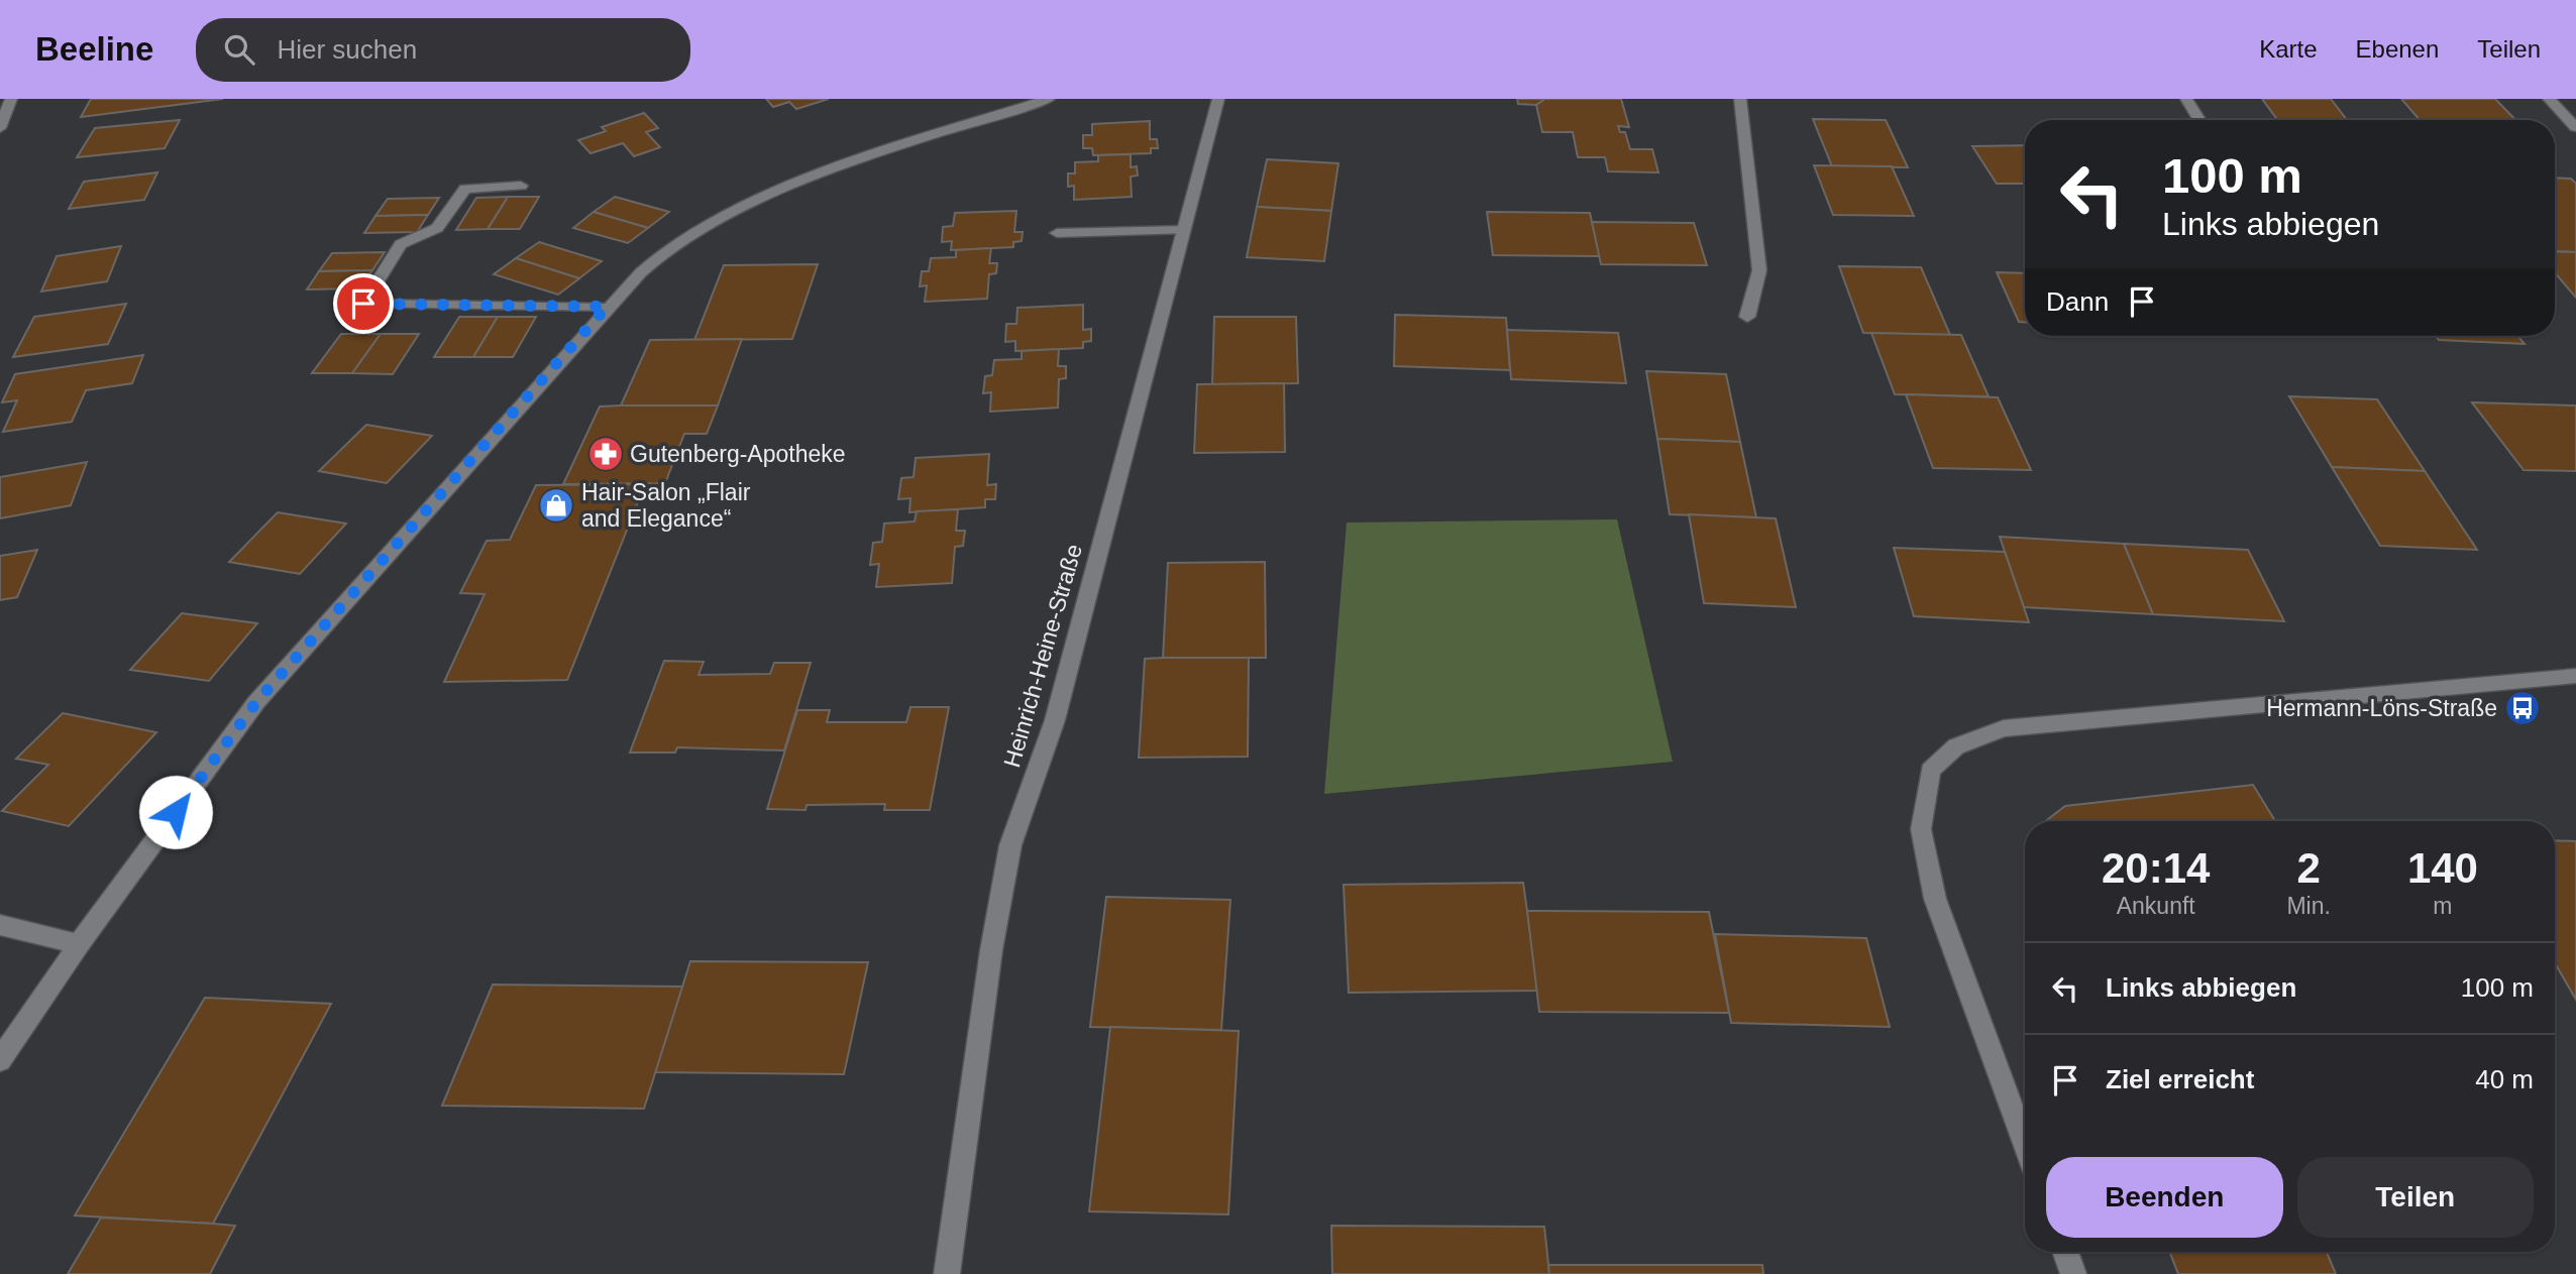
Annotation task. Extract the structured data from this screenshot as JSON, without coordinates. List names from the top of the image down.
{
  "streets": {
    "street": ["Heinrich-Heine-Straße"]
  },
  "places": {
    "pharmacy": ["Gutenberg-Apotheke"],
    "shop": ["Hair-Salon „Flair and Elegance“"],
    "bus stop": ["Hermann-Löns-Straße"]
  },
  "page": {
    "header": "Beeline",
    "search": "Hier suchen",
    "nav": ["Karte", "Ebenen", "Teilen"],
    "turn": ["100 m", "Links abbiegen"],
    "then": "Dann",
    "eta": [
      "20:14",
      "Ankunft",
      "2",
      "Min.",
      "140",
      "m"
    ],
    "list": [
      {
        "name": "Links abbiegen",
        "value": "100 m"
      },
      {
        "name": "Ziel erreicht",
        "value": "40 m"
      }
    ],
    "buttons": ["Beenden", "Teilen"]
  }
}
